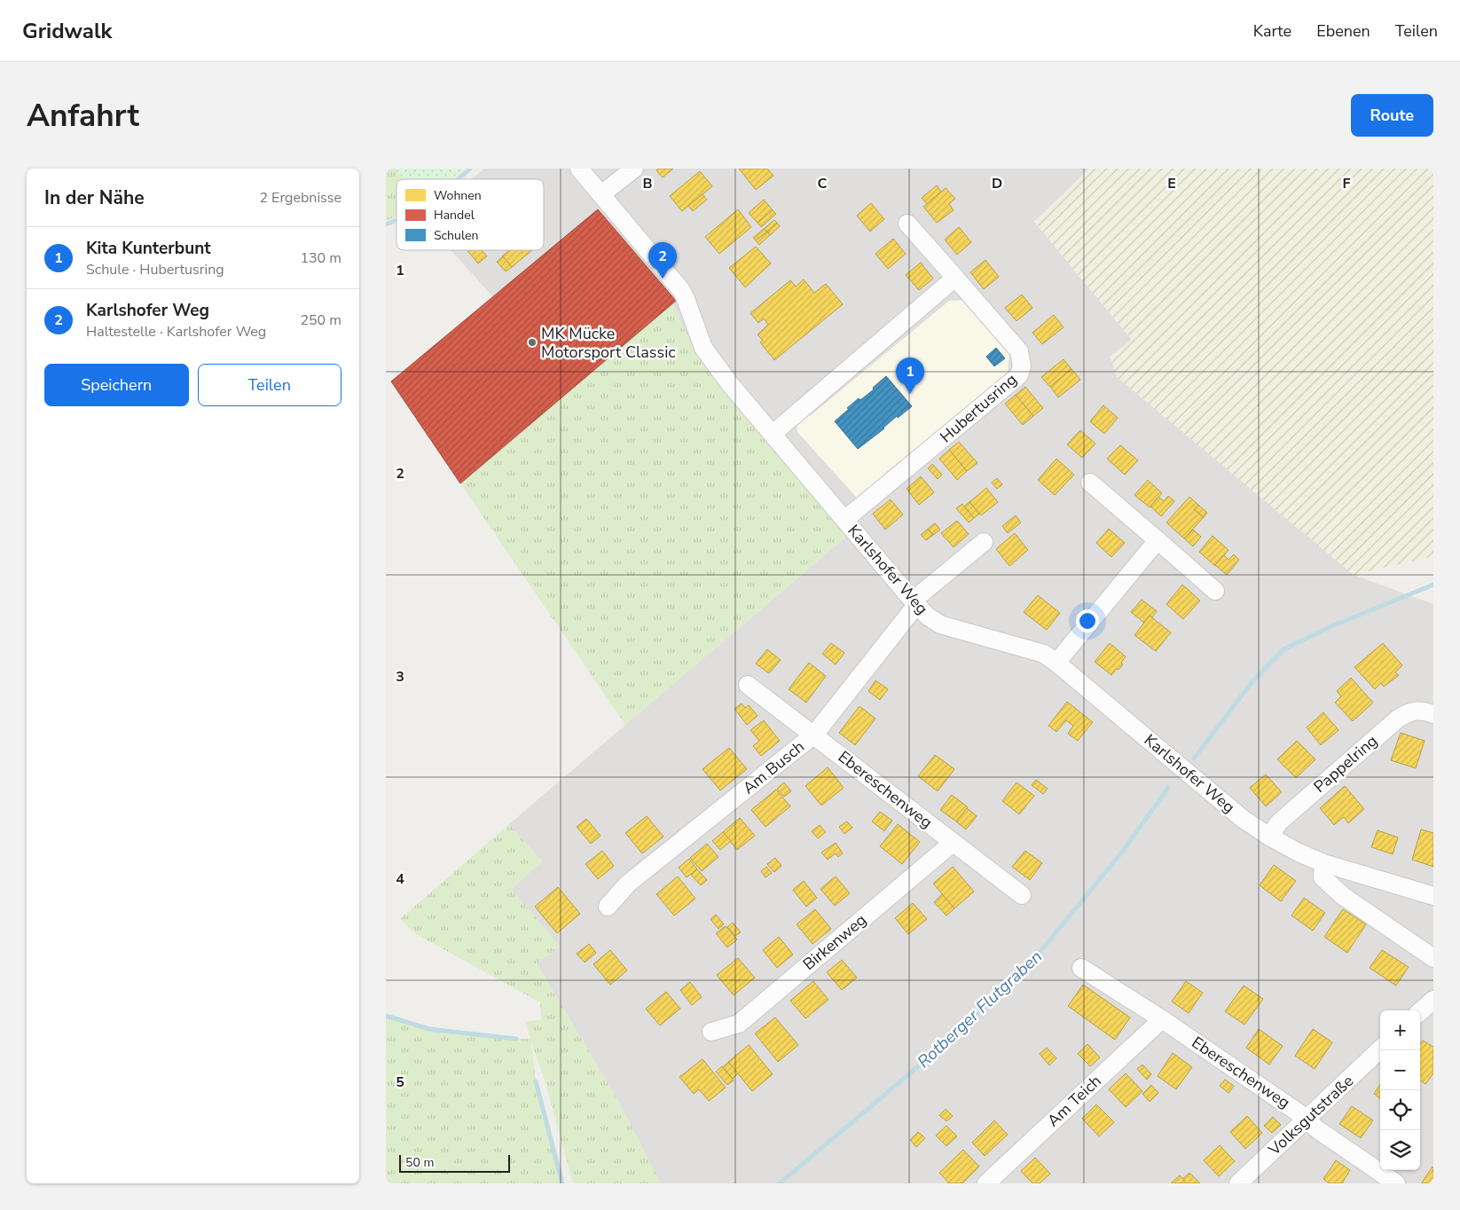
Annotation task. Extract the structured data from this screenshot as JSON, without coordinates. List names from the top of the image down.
{
  "streets": {
    "street": [
      "Hubertusring",
      "Karlshofer Weg",
      "Pappelring",
      "Am Busch",
      "Ebereschenweg",
      "Birkenweg",
      "Am Teich",
      "Volksgutstraße"
    ]
  },
  "crossings": [
    ["Hubertusring", "Karlshofer Weg"],
    ["Karlshofer Weg", "Pappelring"],
    ["Karlshofer Weg", "Am Busch"],
    ["Am Busch", "Ebereschenweg"],
    ["Ebereschenweg", "Birkenweg"],
    ["Ebereschenweg", "Am Teich"],
    ["Ebereschenweg", "Volksgutstraße"]
  ],
  "water": ["Rotberger Flutgraben"],
  "places": ["MK Mücke Motorsport Classic"],
  "legend": ["Wohnen", "Handel", "Schulen"],
  "scale_bar": "50 m",
  "page": {
    "header": "Gridwalk",
    "nav": ["Karte", "Ebenen", "Teilen"],
    "buttons": [
      "Route",
      ["Speichern", "Teilen"]
    ],
    "title": "Anfahrt",
    "heading": ["In der Nähe", "2 Ergebnisse"],
    "list": [
      {
        "mark": "1",
        "name": "Kita Kunterbunt",
        "note": "Schule · Hubertusring",
        "value": "130 m"
      },
      {
        "mark": "2",
        "name": "Karlshofer Weg",
        "note": "Haltestelle · Karlshofer Weg",
        "value": "250 m"
      }
    ],
    "pins": ["2", "1"],
    "map_buttons": ["+", "−"],
    "scale": "50 m"
  },
  "grid": {
    "columns": [
      "B",
      "C",
      "D",
      "E",
      "F"
    ],
    "rows": [
      "1",
      "2",
      "3",
      "4",
      "5"
    ]
  }
}
